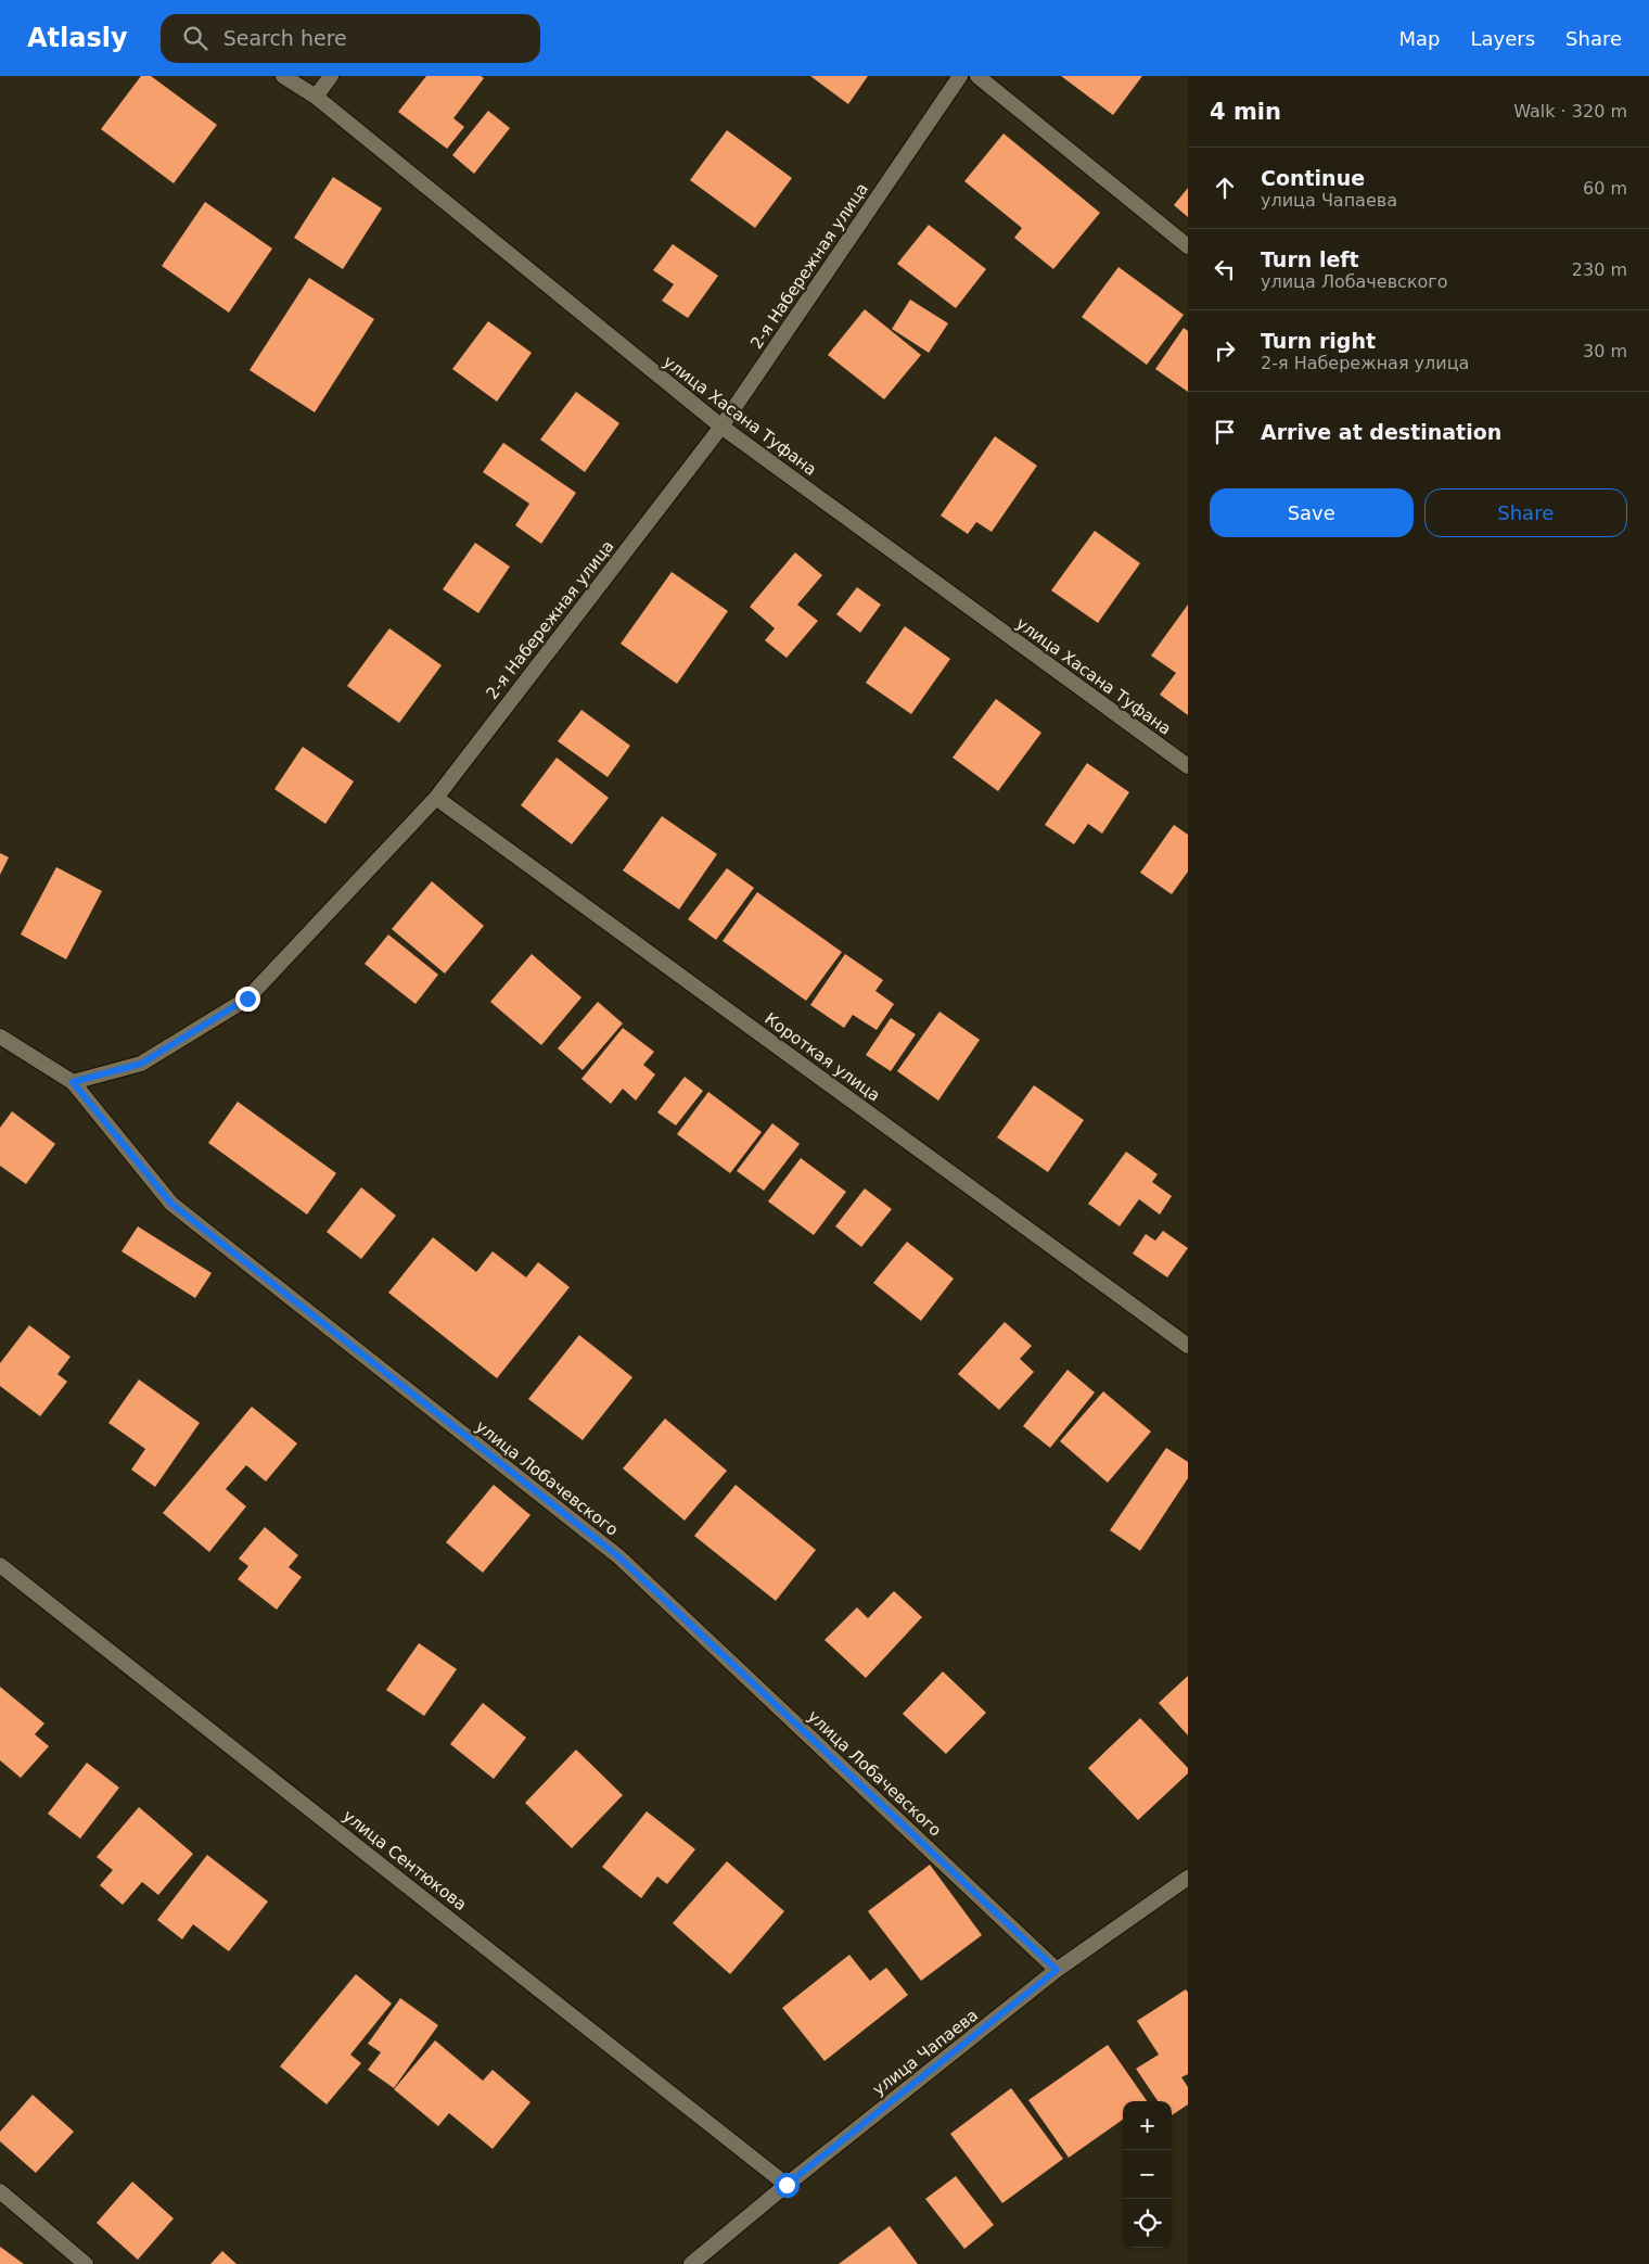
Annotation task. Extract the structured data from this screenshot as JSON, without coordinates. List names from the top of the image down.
{
  "streets": {
    "street": [
      "2-я Набережная улица",
      "улица Хасана Туфана",
      "Короткая улица",
      "улица Лобачевского",
      "улица Сентюкова",
      "улица Чапаева"
    ]
  },
  "crossings": [
    ["2-я Набережная улица", "улица Хасана Туфана"],
    ["2-я Набережная улица", "Короткая улица"],
    ["2-я Набережная улица", "улица Лобачевского"],
    ["улица Лобачевского", "улица Чапаева"],
    ["улица Сентюкова", "улица Чапаева"]
  ],
  "page": {
    "header": "Atlasly",
    "search": "Search here",
    "nav": ["Map", "Layers", "Share"],
    "heading": ["4 min", "Walk · 320 m"],
    "list": [
      ["Continue", "улица Чапаева", "60 m"],
      ["Turn left", "улица Лобачевского", "230 m"],
      ["Turn right", "2-я Набережная улица", "30 m"],
      "Arrive at destination"
    ],
    "buttons": ["Save", "Share"],
    "map_buttons": ["+", "−"]
  }
}
